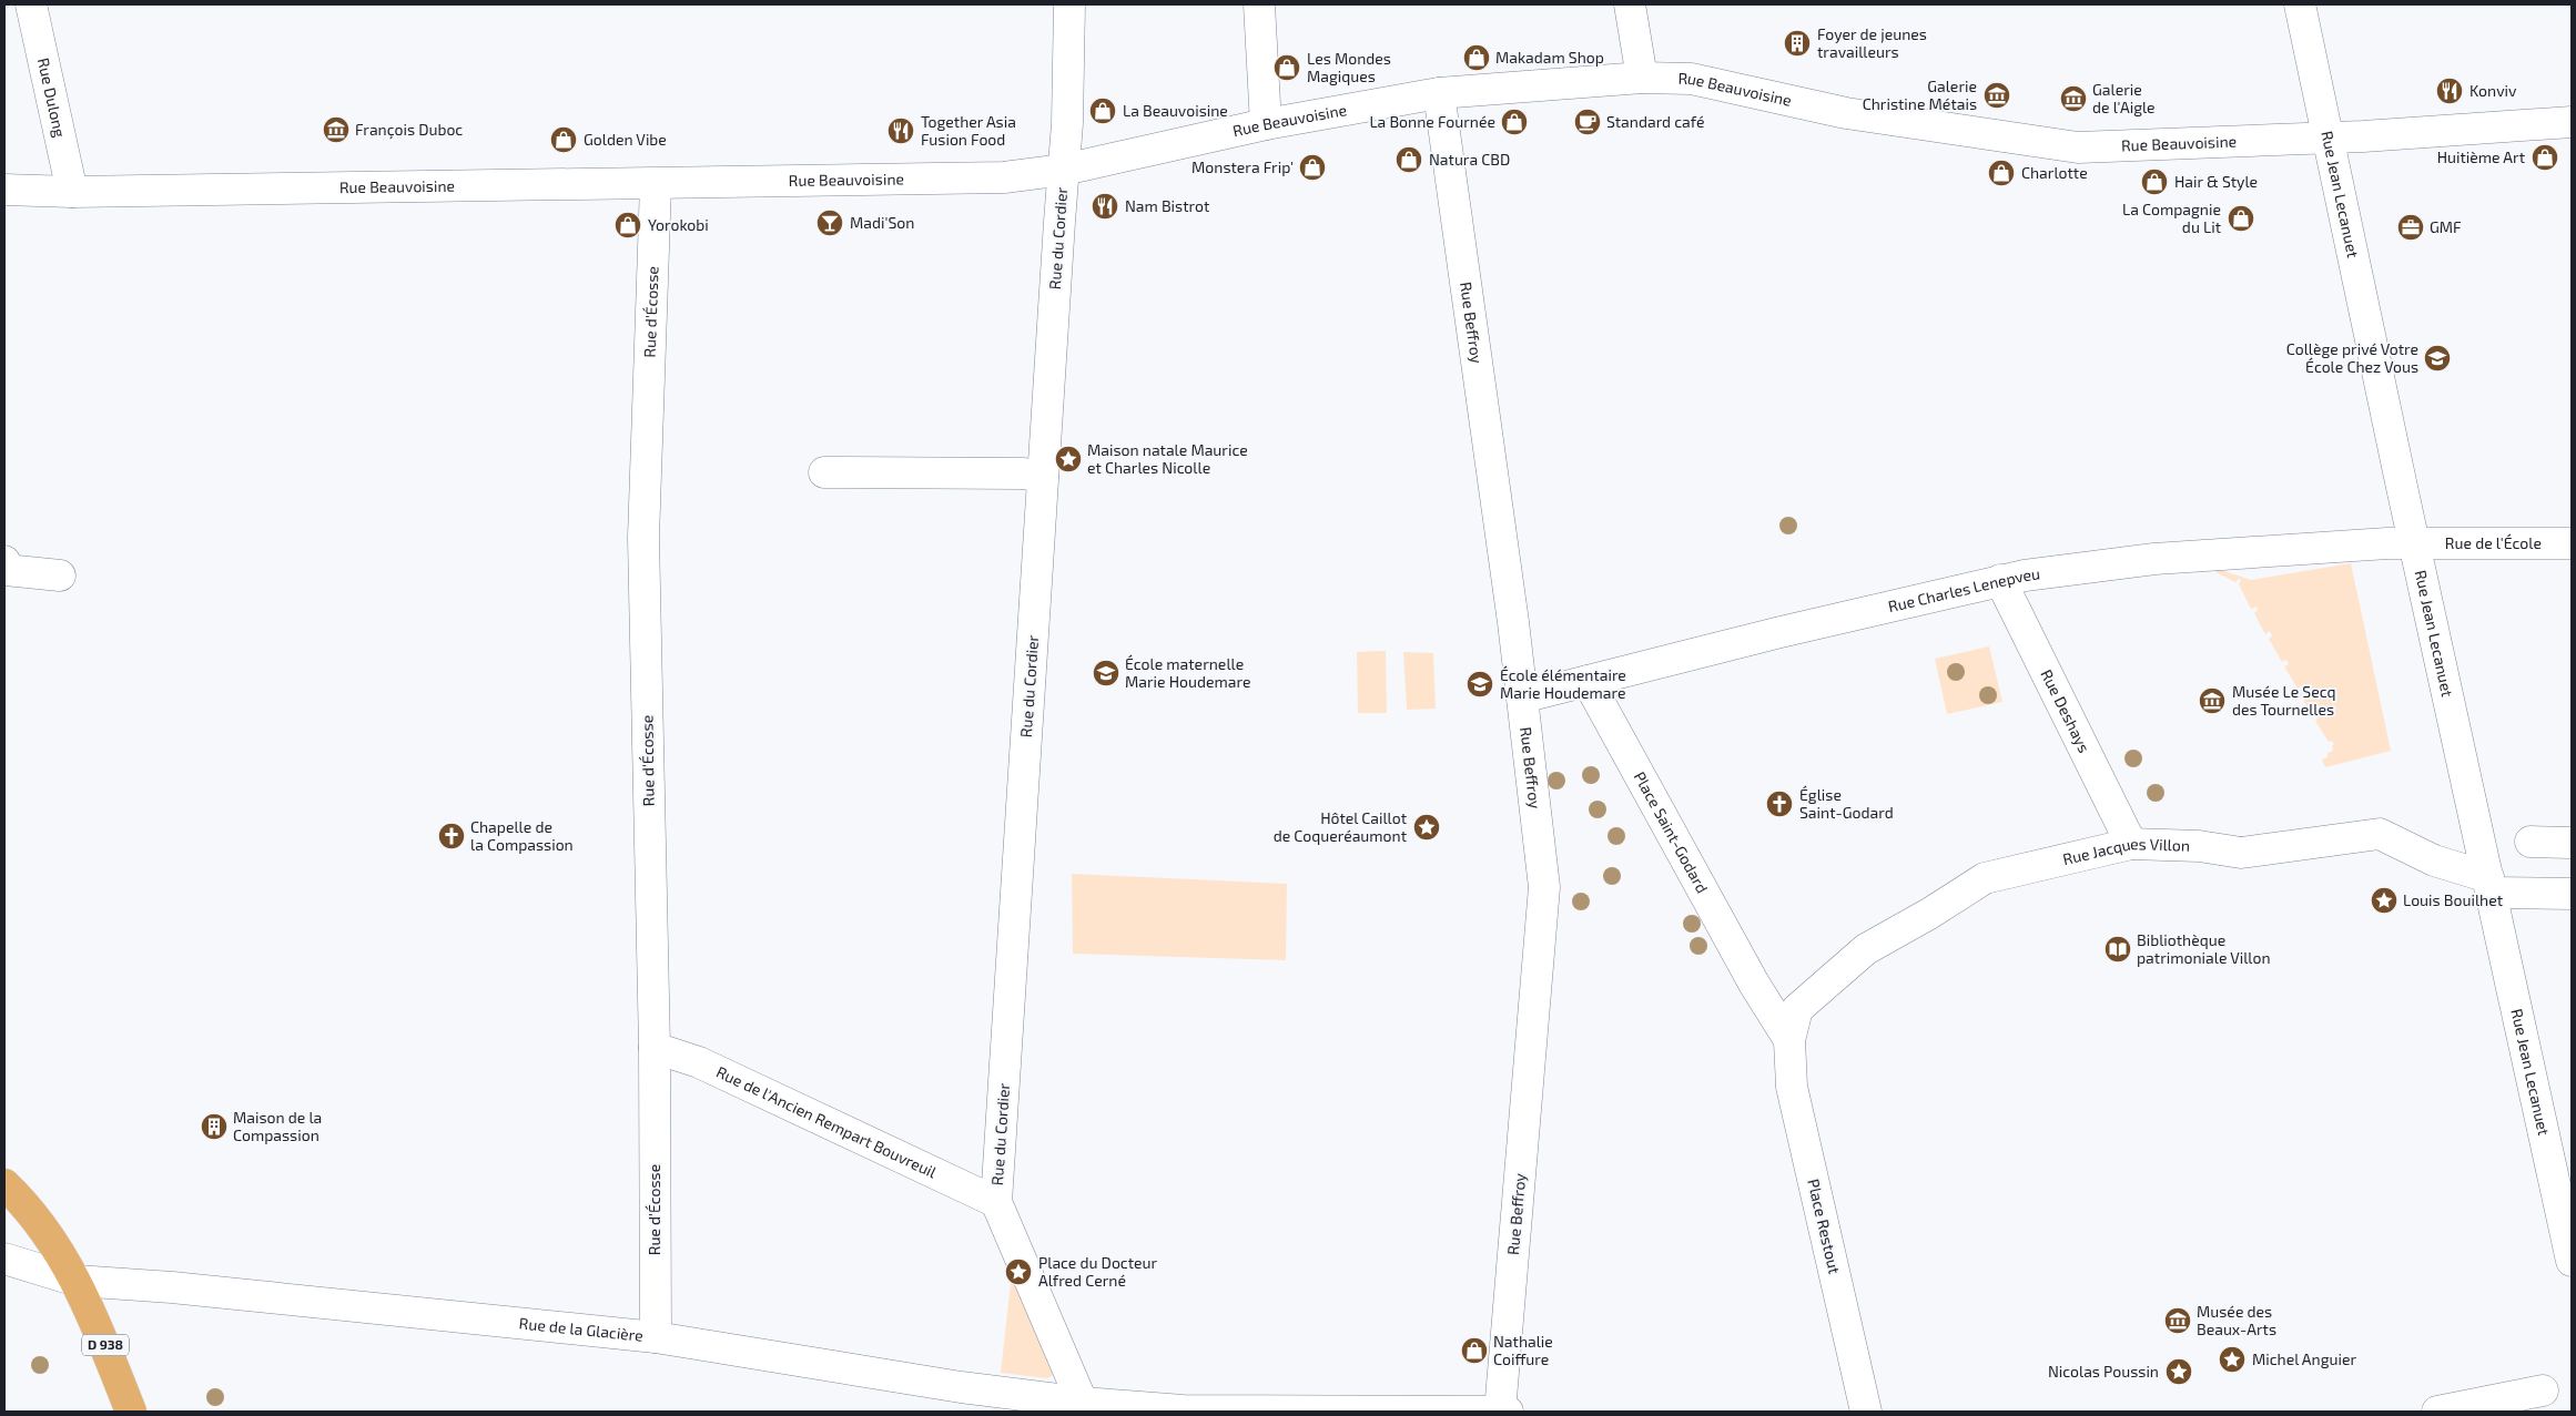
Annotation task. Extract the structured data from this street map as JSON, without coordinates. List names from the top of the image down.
{
  "streets": {
    "main road": ["D 938"],
    "street": [
      "Rue Beauvoisine",
      "Rue Dulong",
      "Rue Jean Lecanuet",
      "Rue du Cordier",
      "Rue d'Écosse",
      "Rue Beffroy",
      "Rue de l'École",
      "Rue Charles Lenepveu",
      "Rue Deshays",
      "Place Saint-Godard",
      "Rue Jacques Villon",
      "Rue de l'Ancien Rempart Bouvreuil",
      "Place Restout",
      "Rue de la Glacière"
    ]
  },
  "crossings": [
    ["Rue Beauvoisine", "Rue Dulong"],
    ["Rue Beauvoisine", "Rue Jean Lecanuet"],
    ["Rue Beauvoisine", "Rue du Cordier"],
    ["Rue Beauvoisine", "Rue d'Écosse"],
    ["Rue Beauvoisine", "Rue Beffroy"],
    ["Rue Jean Lecanuet", "Rue de l'École"],
    ["Rue Jean Lecanuet", "Rue Charles Lenepveu"],
    ["Rue Jean Lecanuet", "Rue Jacques Villon"],
    ["Rue du Cordier", "Rue de l'Ancien Rempart Bouvreuil"],
    ["Rue d'Écosse", "Rue de l'Ancien Rempart Bouvreuil"],
    ["Rue d'Écosse", "Rue de la Glacière"],
    ["Rue Beffroy", "Rue Charles Lenepveu"],
    ["Rue Beffroy", "Rue de la Glacière"],
    ["Rue de l'École", "Rue Charles Lenepveu"],
    ["Rue Charles Lenepveu", "Rue Deshays"],
    ["Rue Charles Lenepveu", "Place Saint-Godard"],
    ["Rue Deshays", "Rue Jacques Villon"],
    ["Place Saint-Godard", "Place Restout"],
    ["Rue Jacques Villon", "Place Restout"],
    ["Rue de la Glacière", "D 938"]
  ],
  "places": {
    "building": ["Foyer de jeunes travailleurs", "Maison de la Compassion"],
    "shop": [
      "Makadam Shop",
      "Les Mondes Magiques",
      "La Beauvoisine",
      "La Bonne Fournée",
      "Golden Vibe",
      "Huitième Art",
      "Natura CBD",
      "Monstera Frip'",
      "Charlotte",
      "Hair & Style",
      "La Compagnie du Lit",
      "Yorokobi",
      "Nathalie Coiffure"
    ],
    "restaurant": ["Konviv", "Together Asia Fusion Food", "Nam Bistrot"],
    "museum": [
      "Galerie Christine Métais",
      "Galerie de l'Aigle",
      "François Duboc",
      "Musée Le Secq des Tournelles",
      "Musée des Beaux-Arts"
    ],
    "cafe": ["Standard café"],
    "bar": ["Madi'Son"],
    "office": ["GMF"],
    "school or university": ["Collège privé Votre École Chez Vous", "École maternelle Marie Houdemare", "École élémentaire Marie Houdemare"],
    "place": [
      "Maison natale Maurice et Charles Nicolle",
      "Hôtel Caillot de Coqueréaumont",
      "Louis Bouilhet",
      "Place du Docteur Alfred Cerné",
      "Michel Anguier",
      "Nicolas Poussin"
    ],
    "church": ["Église Saint-Godard", "Chapelle de la Compassion"],
    "library": ["Bibliothèque patrimoniale Villon"]
  }
}
